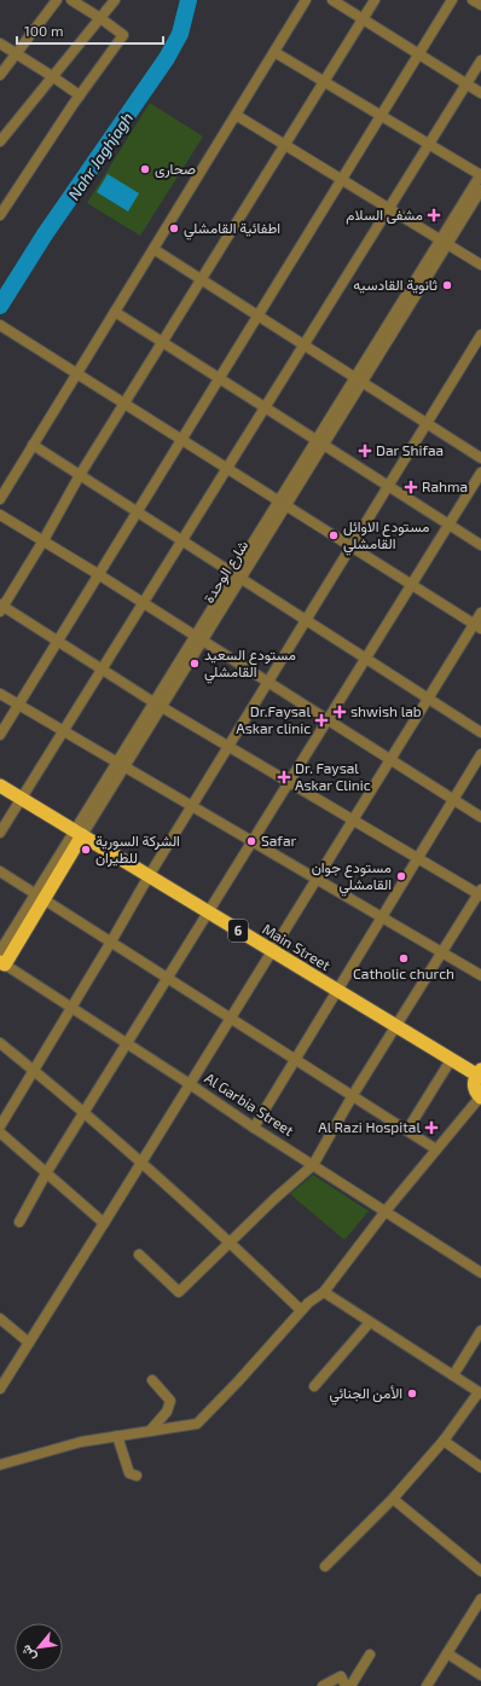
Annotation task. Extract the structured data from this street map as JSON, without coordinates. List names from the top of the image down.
{
  "streets": {
    "highway": ["شارع الوحدة", "6", "Main Street"],
    "street": ["Al Garbia Street"]
  },
  "crossings": [
    ["شارع الوحدة", "Main Street"],
    ["شارع الوحدة", "Al Garbia Street"]
  ],
  "water": ["Nahr Jaghjagh"],
  "places": {
    "other": [
      "صحارى",
      "اطفائية القامشلي",
      "ثانوية القادسيه",
      "مستودع الاوائل القامشلي",
      "مستودع السعيد القامشلي",
      "Safar",
      "الشركة السورية للطيران",
      "مستودع جوان القامشلي",
      "Catholic church",
      "الأمن الجنائي"
    ],
    "health": [
      "مشفى السلام",
      "Dar Shifaa",
      "Rahma",
      "shwish lab",
      "Dr.Faysal Askar clinic",
      "Dr. Faysal Askar Clinic",
      "Al Razi Hospital"
    ]
  },
  "scale_bar": "100 m",
  "north": "bottom left"
}
